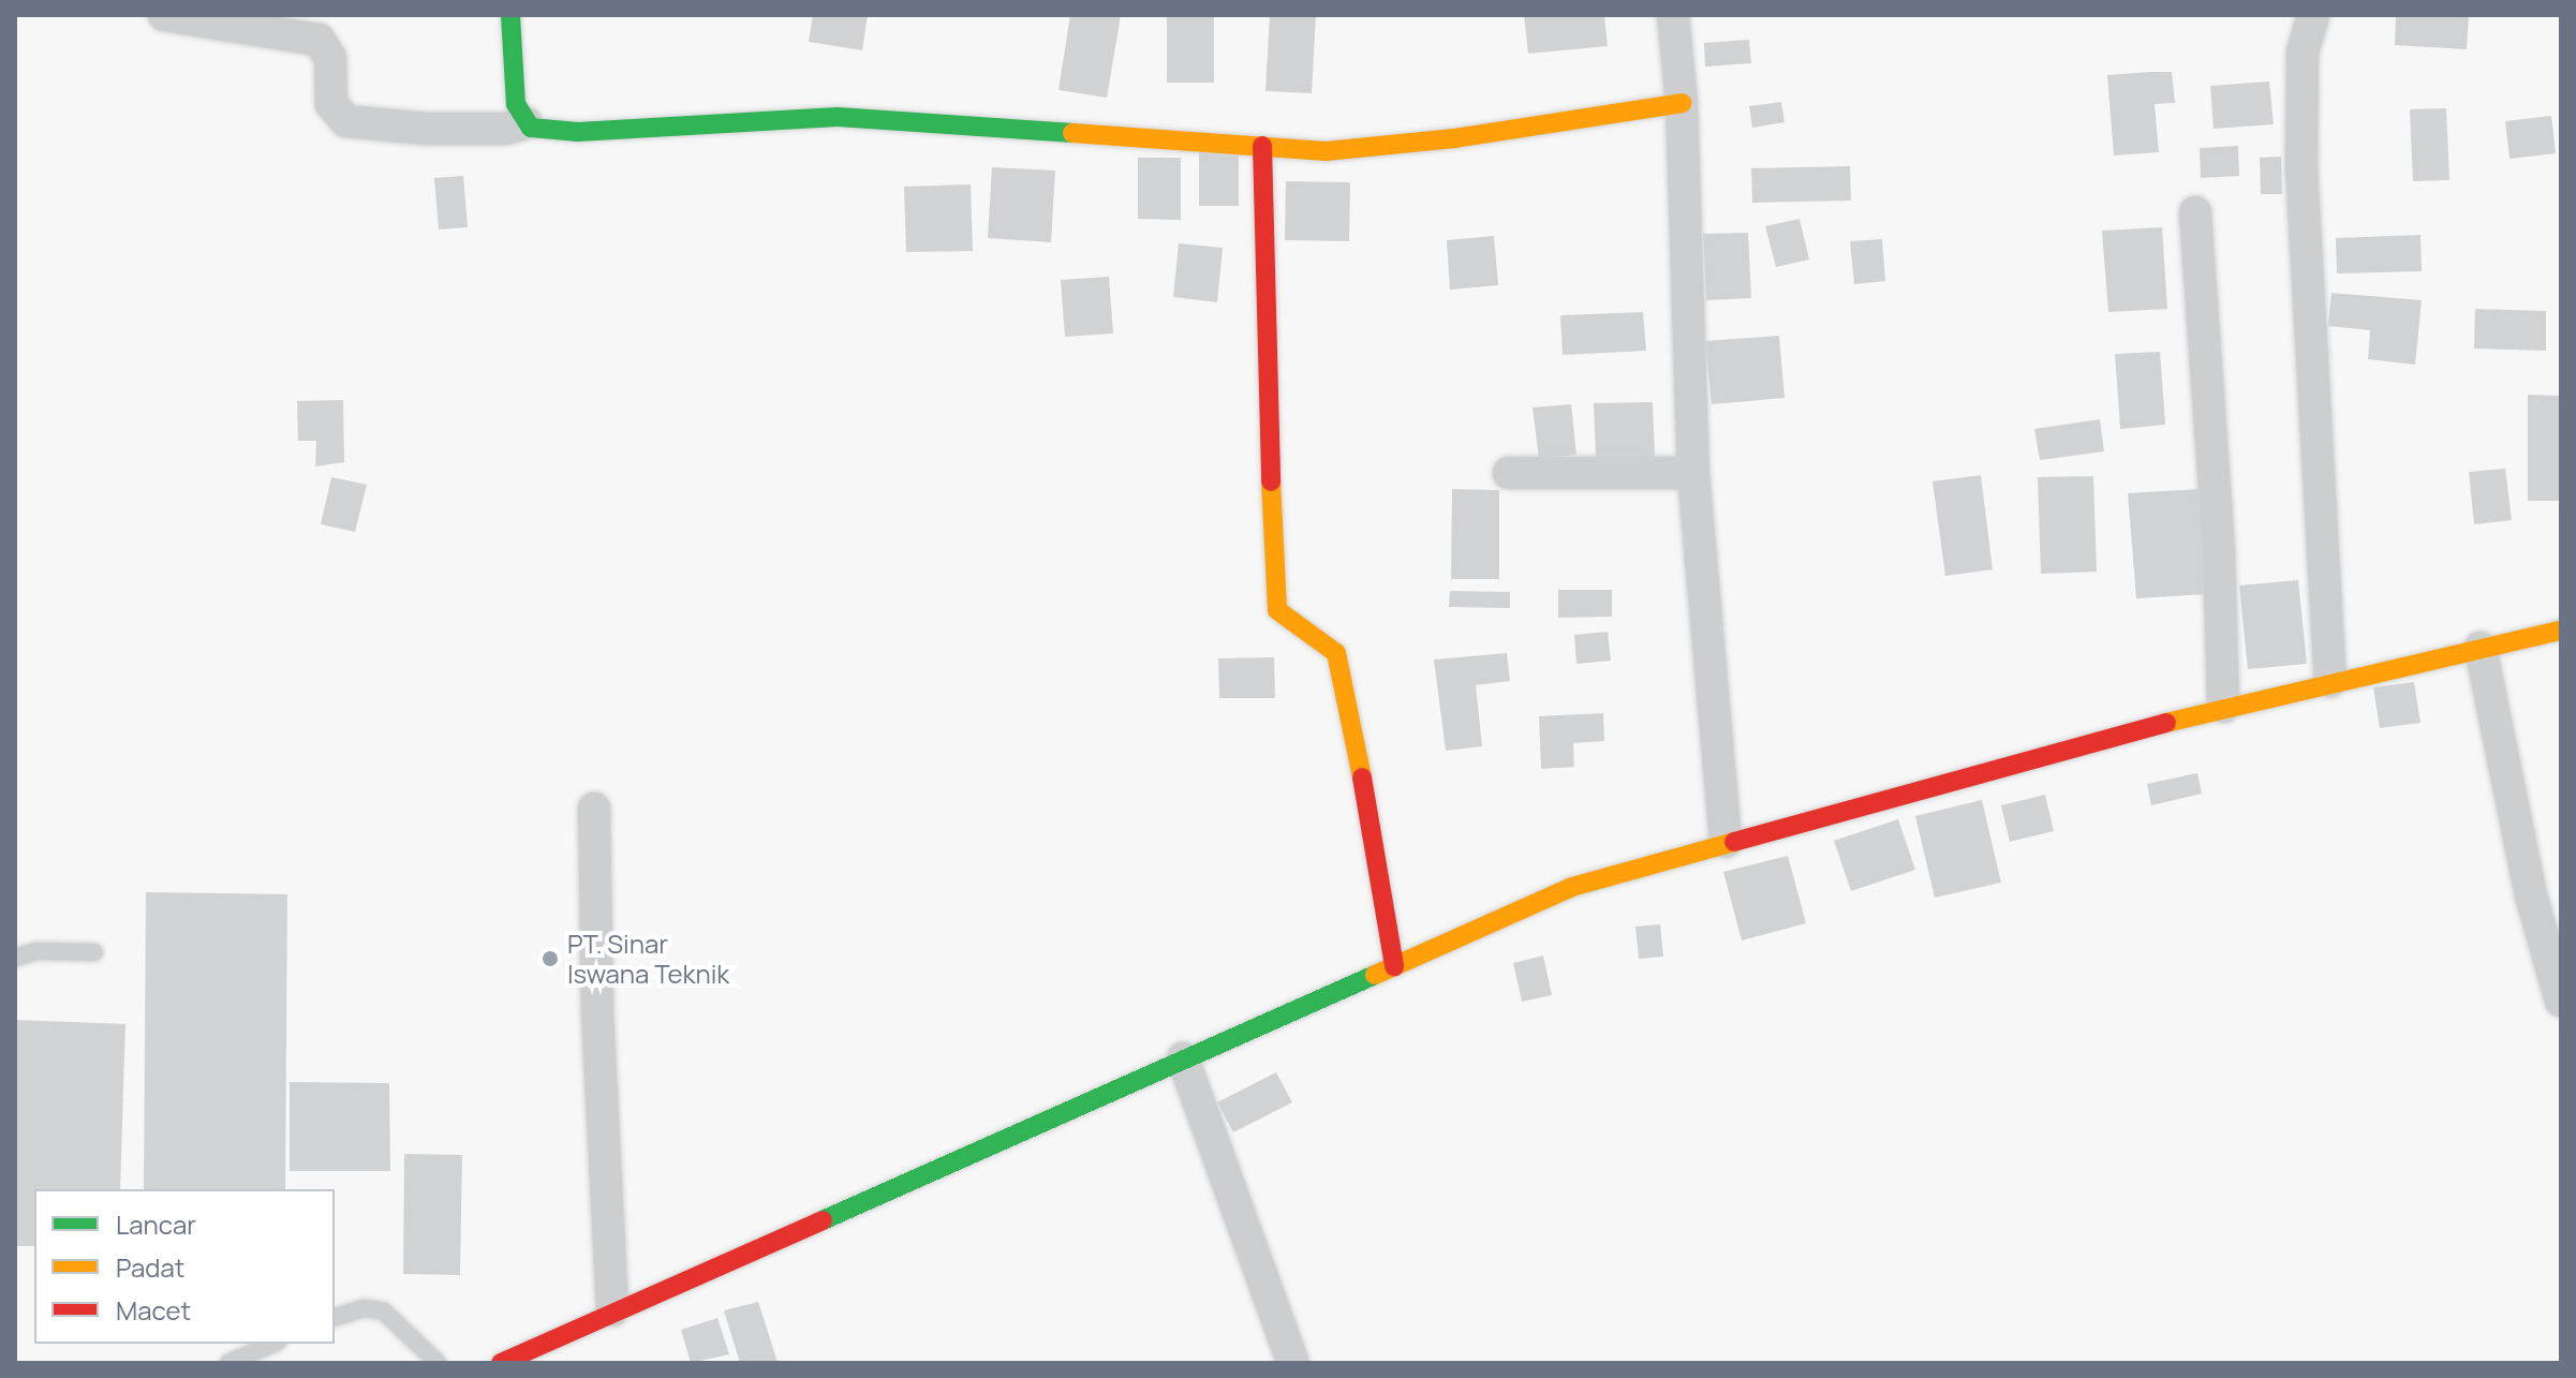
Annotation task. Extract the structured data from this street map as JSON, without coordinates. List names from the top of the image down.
{
  "places": ["PT. Sinar Iswana Teknik"],
  "legend": ["Lancar", "Padat", "Macet"]
}
